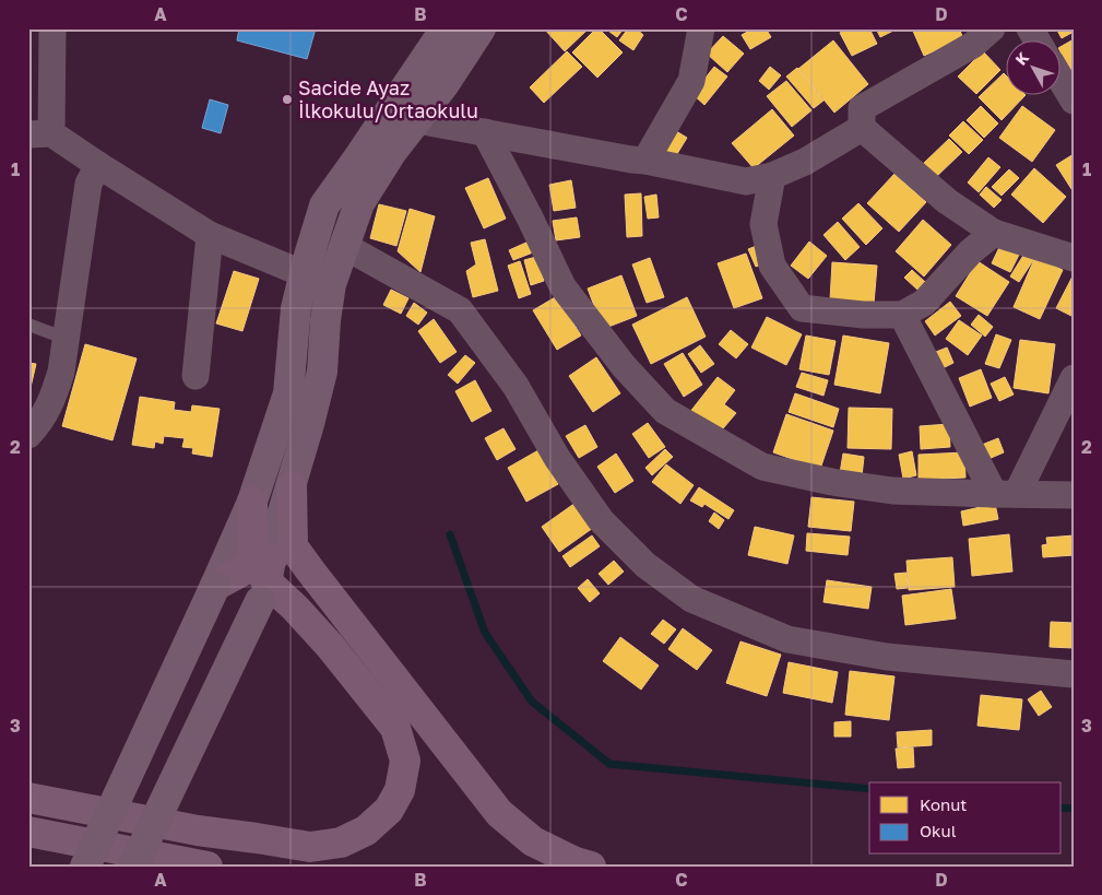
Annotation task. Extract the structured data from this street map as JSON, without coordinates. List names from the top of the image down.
{
  "places": ["Sacide Ayaz İlkokulu/Ortaokulu"],
  "legend": ["Konut", "Okul"],
  "north": "top left",
  "grid": {
    "columns": [
      "A",
      "B",
      "C",
      "D"
    ],
    "rows": ["1", "2", "3"]
  }
}
